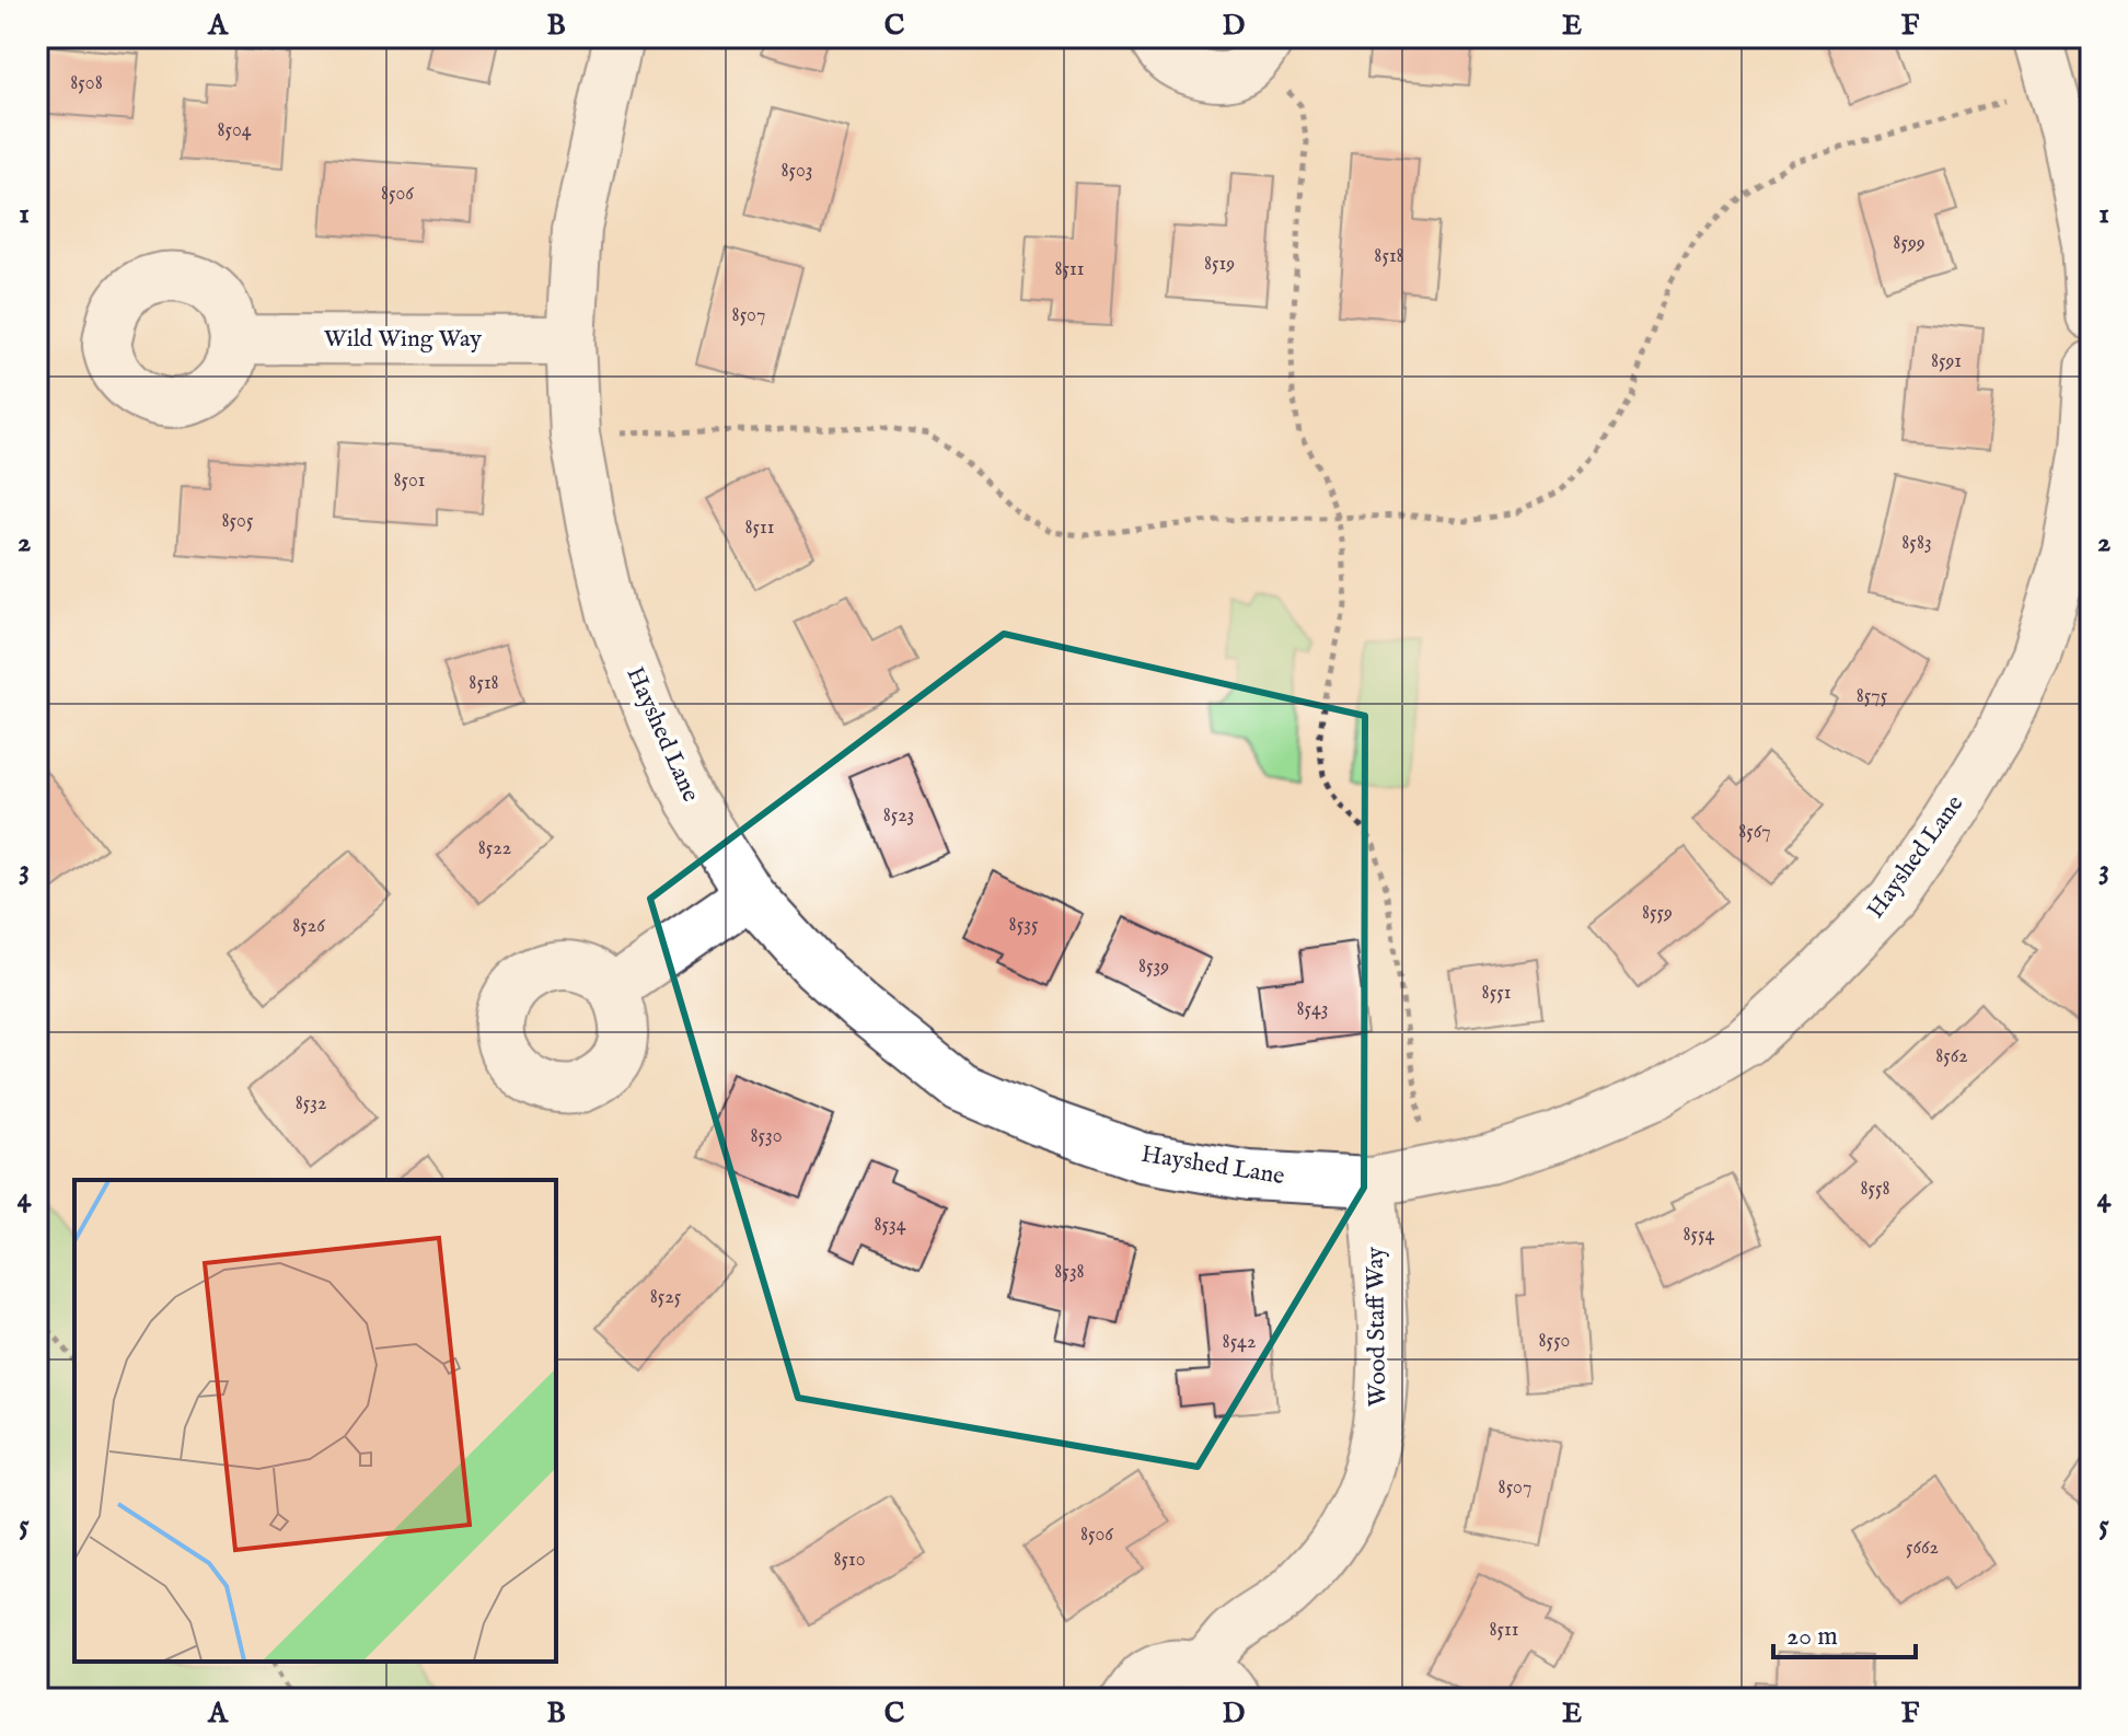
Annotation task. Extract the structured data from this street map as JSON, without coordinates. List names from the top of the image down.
{
  "streets": {
    "street": ["Wild Wing Way", "Hayshed Lane", "Wood Staff Way"]
  },
  "crossings": [
    ["Wild Wing Way", "Hayshed Lane"],
    ["Hayshed Lane", "Wood Staff Way"]
  ],
  "house_numbers": [
    "8508",
    "8504",
    "8503",
    "8506",
    "8599",
    "8518",
    "8519",
    "8511",
    "8507",
    "8591",
    "8501",
    "8505",
    "8511",
    "8583",
    "8518",
    "8575",
    "8523",
    "8567",
    "8522",
    "8559",
    "8535",
    "8526",
    "8539",
    "8551",
    "8543",
    "8562",
    "8532",
    "8530",
    "8558",
    "8534",
    "8554",
    "8538",
    "8525",
    "8550",
    "8542",
    "8507",
    "8506",
    "5662",
    "8510",
    "8511"
  ],
  "scale_bar": "20 m",
  "grid": {
    "columns": [
      "A",
      "B",
      "C",
      "D",
      "E",
      "F"
    ],
    "rows": [
      "1",
      "2",
      "3",
      "4",
      "5"
    ]
  }
}
